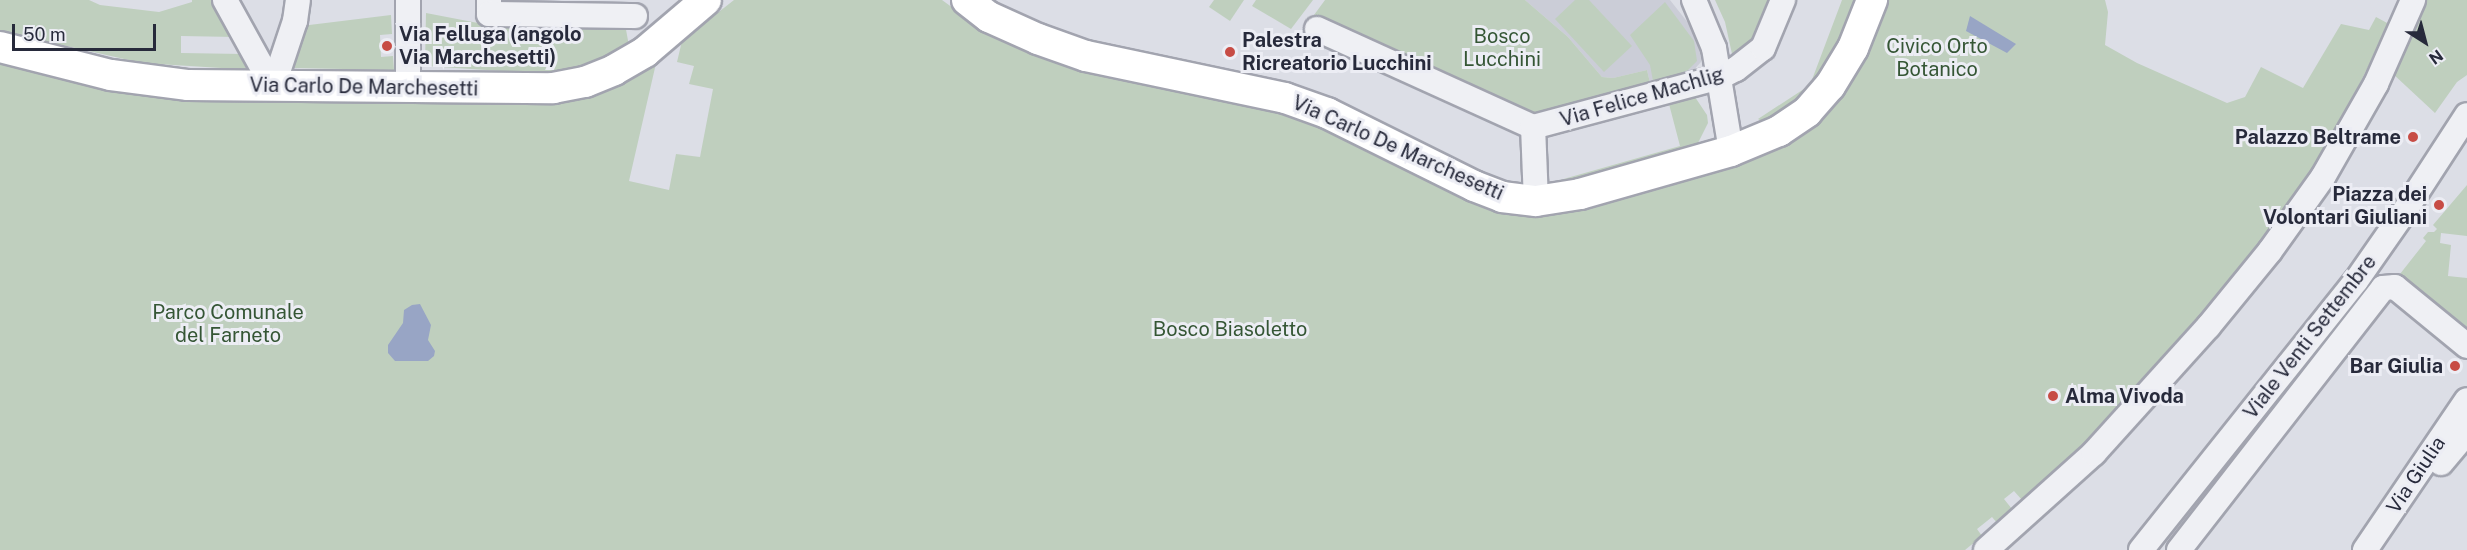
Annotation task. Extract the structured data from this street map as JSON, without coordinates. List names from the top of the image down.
{
  "streets": {
    "main road": ["Via Carlo De Marchesetti"],
    "street": ["Via Felice Machlig", "Viale Venti Settembre", "Via Giulia"]
  },
  "crossings": [
    ["Via Carlo De Marchesetti", "Via Felice Machlig"]
  ],
  "parks": [
    "Bosco Lucchini",
    "Civico Orto Botanico",
    "Parco Comunale del Farneto",
    "Bosco Biasoletto"
  ],
  "places": [
    "Via Felluga (angolo Via Marchesetti)",
    "Palestra Ricreatorio Lucchini",
    "Palazzo Beltrame",
    "Piazza dei Volontari Giuliani",
    "Bar Giulia",
    "Alma Vivoda"
  ],
  "scale_bar": "50 m",
  "north": "bottom right"
}
